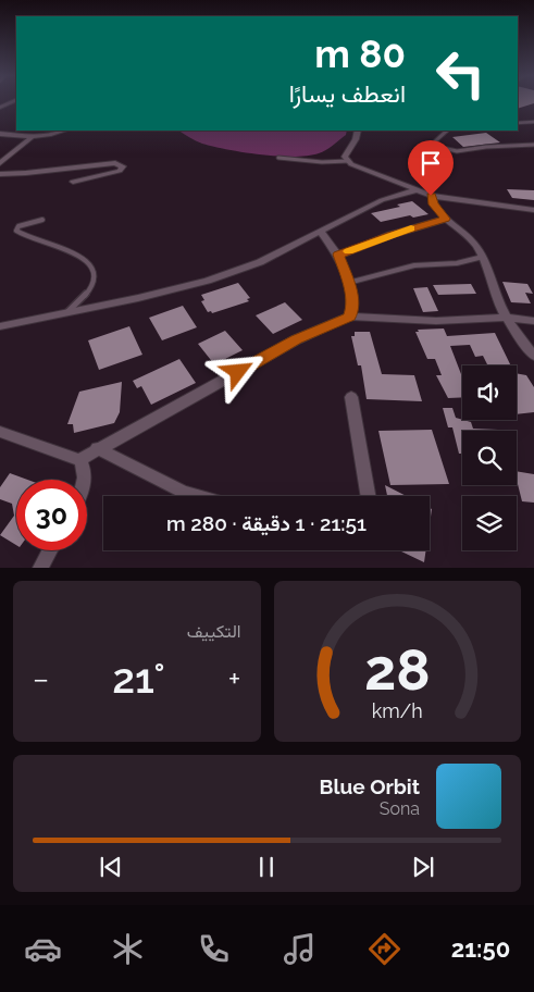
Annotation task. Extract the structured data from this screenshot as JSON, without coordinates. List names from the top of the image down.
{
  "page": {
    "turn": ["80 m", "انعطف يسارًا"],
    "limit": "30",
    "trip": "21:51 · 1 دقيقة · 280 m",
    "tile": "التكييف",
    "heat": ["−", "21°", "+"],
    "song": ["Blue Orbit", "Sona"],
    "tabs": "21:50",
    "gauge": ["28", "km/h"]
  }
}
